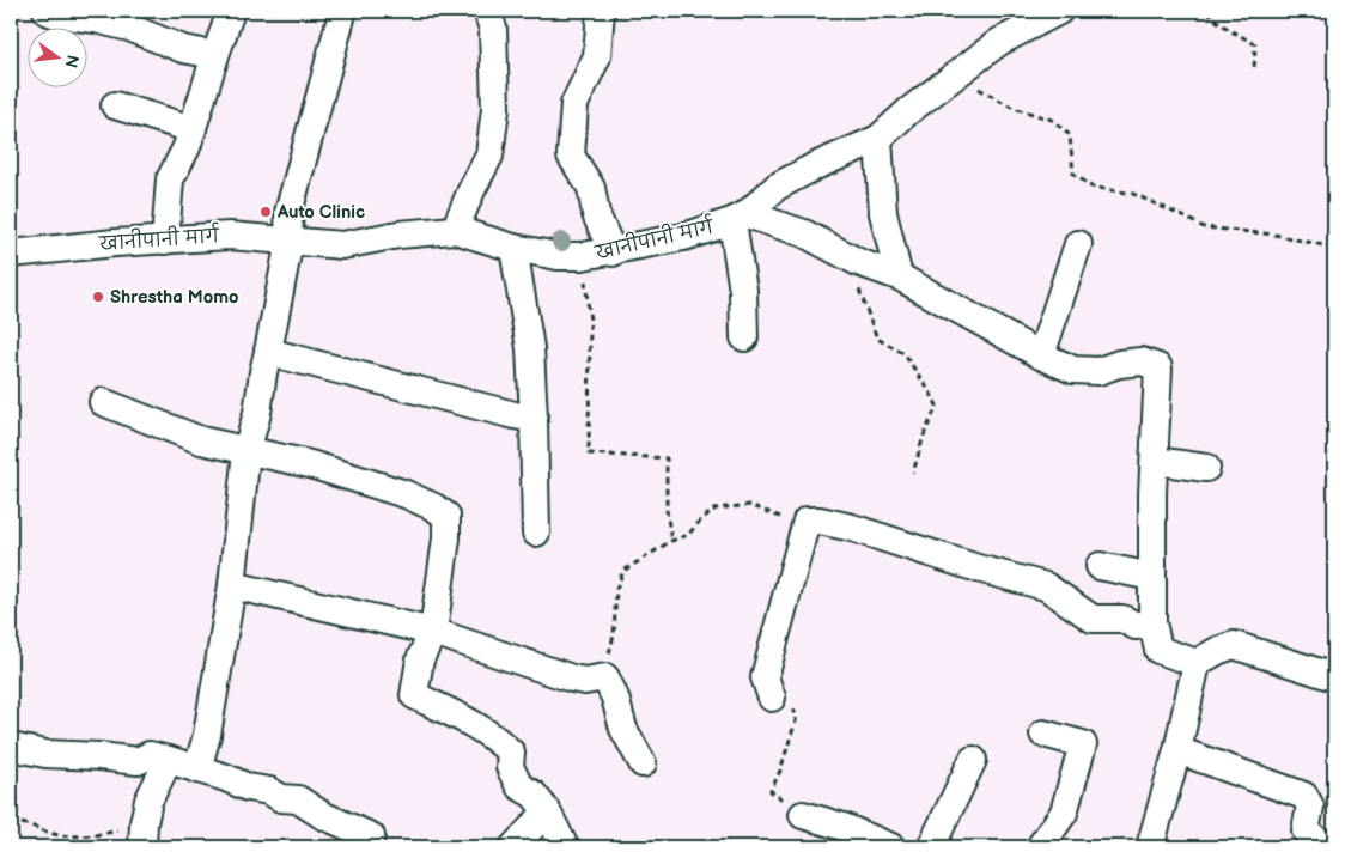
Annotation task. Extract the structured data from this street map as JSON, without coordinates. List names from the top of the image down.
{
  "streets": {
    "street": ["खानीपानी मार्ग"]
  },
  "places": ["Auto Clinic", "Shrestha Momo"],
  "north": "right"
}
